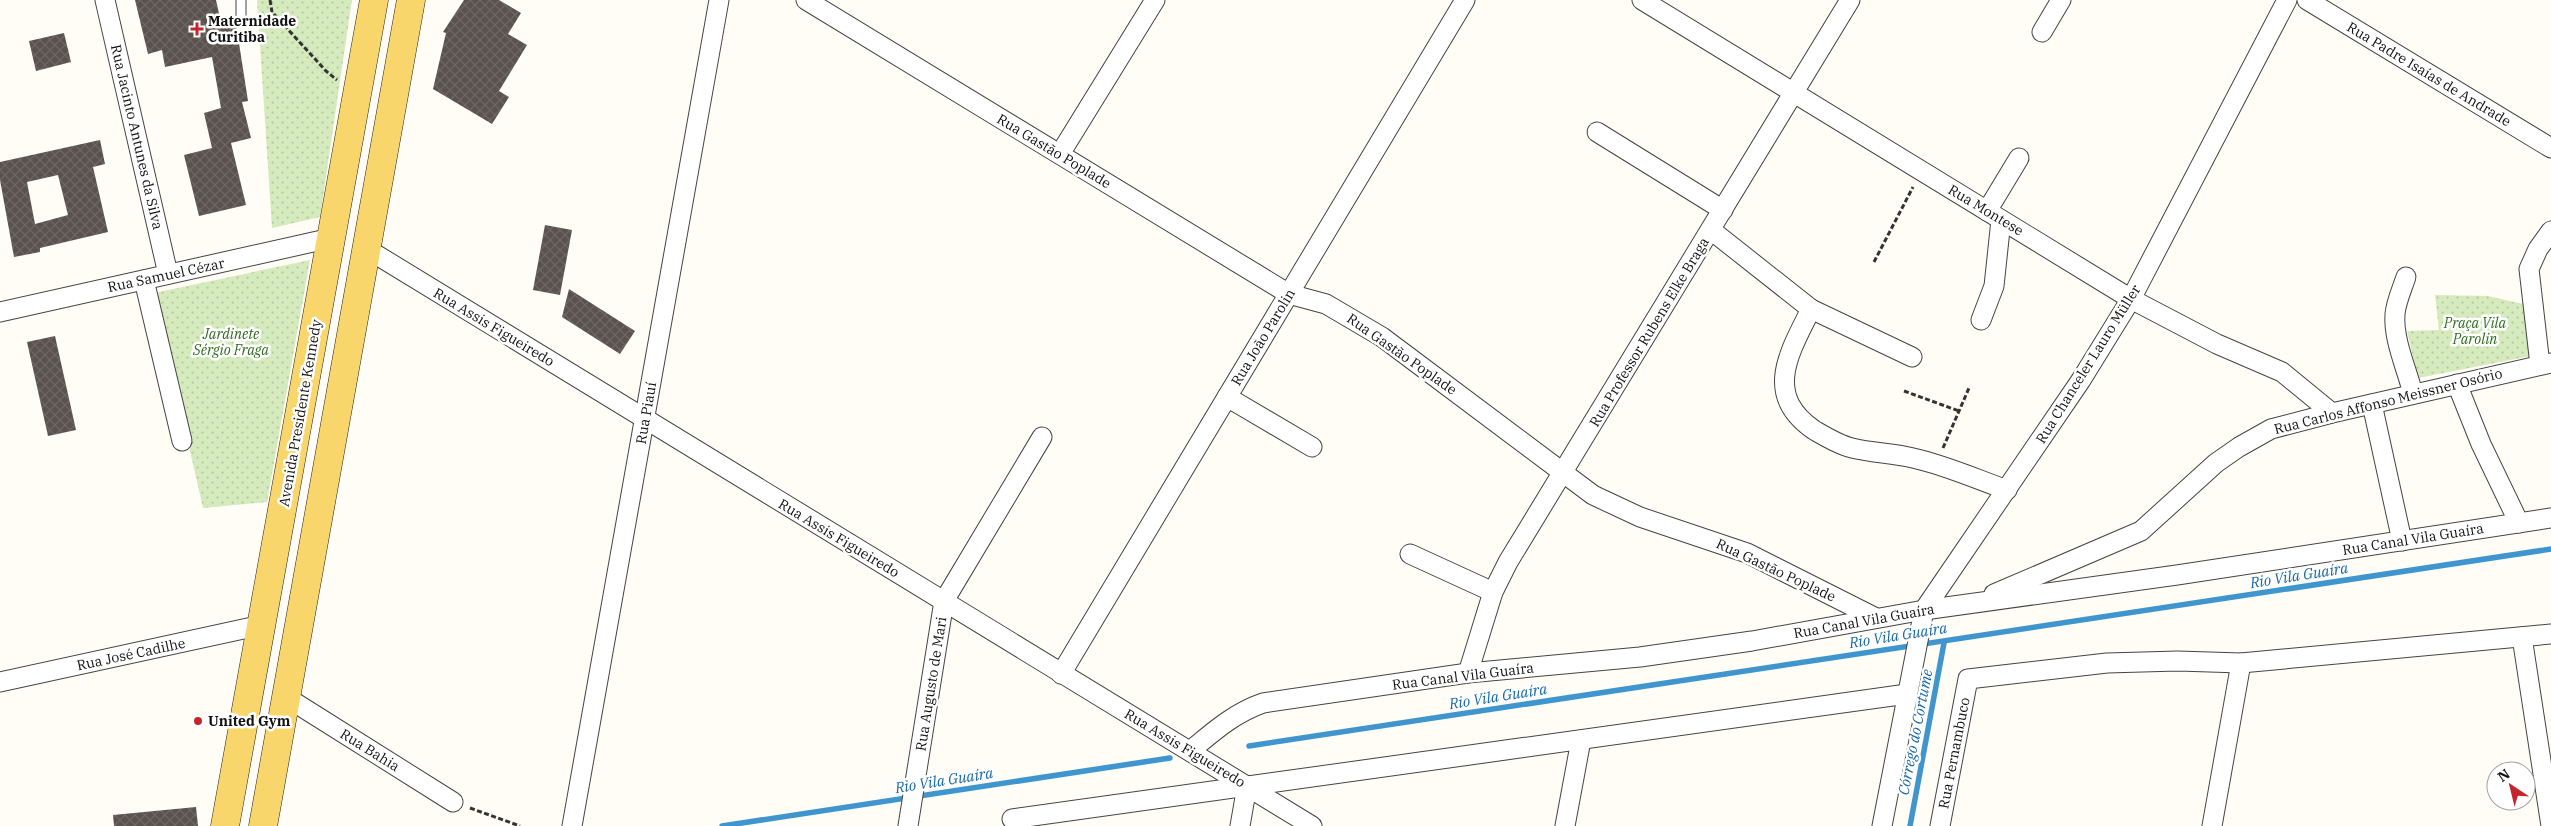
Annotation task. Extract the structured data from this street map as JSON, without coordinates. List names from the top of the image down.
{
  "streets": {
    "main road": ["Avenida Presidente Kennedy"],
    "street": [
      "Rua Padre Isaías de Andrade",
      "Rua Jacinto Antunes da Silva",
      "Rua Gastão Poplade",
      "Rua Montese",
      "Rua Samuel Cézar",
      "Rua Assis Figueiredo",
      "Rua Professor Rubens Elke Braga",
      "Rua João Parolin",
      "Rua Chanceler Lauro Müller",
      "Rua Carlos Affonso Meissner Osório",
      "Rua Piauí",
      "Rua Canal Vila Guaíra",
      "Rua José Cadilhe",
      "Rua Augusto de Mari",
      "Rua Bahia",
      "Rua Pernambuco"
    ]
  },
  "crossings": [
    ["Rua Jacinto Antunes da Silva", "Rua Samuel Cézar"],
    ["Rua Gastão Poplade", "Rua Professor Rubens Elke Braga"],
    ["Rua Gastão Poplade", "Rua João Parolin"],
    ["Rua Gastão Poplade", "Rua Canal Vila Guaíra"],
    ["Rua Montese", "Rua Professor Rubens Elke Braga"],
    ["Rua Montese", "Rua Chanceler Lauro Müller"],
    ["Rua Montese", "Rua Carlos Affonso Meissner Osório"],
    ["Rua Samuel Cézar", "Avenida Presidente Kennedy"],
    ["Rua Assis Figueiredo", "Rua João Parolin"],
    ["Rua Assis Figueiredo", "Rua Piauí"],
    ["Rua Assis Figueiredo", "Rua Canal Vila Guaíra"],
    ["Rua Assis Figueiredo", "Rua Augusto de Mari"],
    ["Rua Professor Rubens Elke Braga", "Rua Canal Vila Guaíra"],
    ["Rua Chanceler Lauro Müller", "Rua Canal Vila Guaíra"],
    ["Rua Carlos Affonso Meissner Osório", "Rua Canal Vila Guaíra"],
    ["Avenida Presidente Kennedy", "Rua José Cadilhe"]
  ],
  "water": ["Rio Vila Guaíra", "Córrego do Cortume"],
  "parks": ["Praça Vila Parolin", "Jardinete Sérgio Fraga"],
  "places": {
    "health": ["Maternidade Curitiba"],
    "other": ["United Gym"]
  },
  "north": "top left"
}
